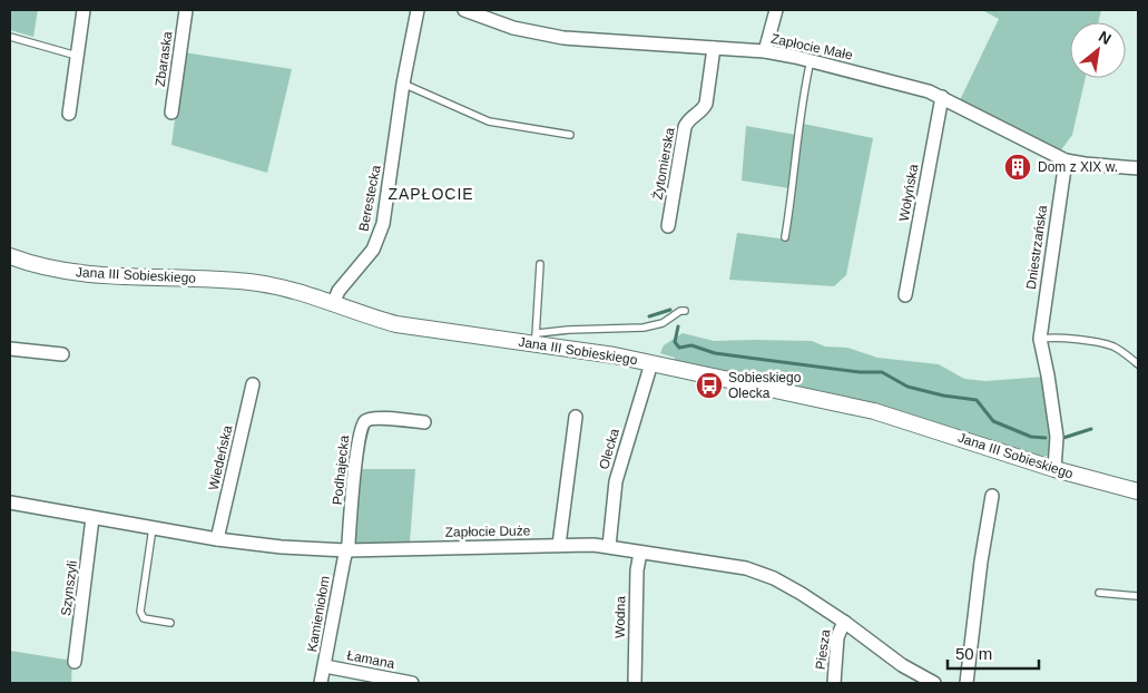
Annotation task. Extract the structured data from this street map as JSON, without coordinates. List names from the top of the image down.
{
  "streets": {
    "street": [
      "Zapłocie Małe",
      "Zbaraska",
      "Żytomierska",
      "Wołyńska",
      "Berestecka",
      "Dniestrzańska",
      "Jana III Sobieskiego",
      "Olecka",
      "Wiedeńska",
      "Podhajecka",
      "Zapłocie Duże",
      "Szynszyli",
      "Kamieniołom",
      "Wodna",
      "Piesza",
      "Łamana"
    ]
  },
  "crossings": [
    ["Zapłocie Małe", "Żytomierska"],
    ["Zapłocie Małe", "Wołyńska"],
    ["Zapłocie Małe", "Dniestrzańska"],
    ["Berestecka", "Jana III Sobieskiego"],
    ["Dniestrzańska", "Jana III Sobieskiego"],
    ["Jana III Sobieskiego", "Olecka"],
    ["Olecka", "Zapłocie Duże"],
    ["Wiedeńska", "Zapłocie Duże"],
    ["Podhajecka", "Zapłocie Duże"],
    ["Podhajecka", "Kamieniołom"],
    ["Zapłocie Duże", "Szynszyli"],
    ["Zapłocie Duże", "Kamieniołom"],
    ["Zapłocie Duże", "Wodna"],
    ["Zapłocie Duże", "Piesza"],
    ["Kamieniołom", "Łamana"]
  ],
  "districts": ["ZAPŁOCIE"],
  "places": {
    "building": ["Dom z XIX w."],
    "bus stop": ["Sobieskiego Olecka"]
  },
  "scale_bar": "50 m",
  "north": "top right"
}
